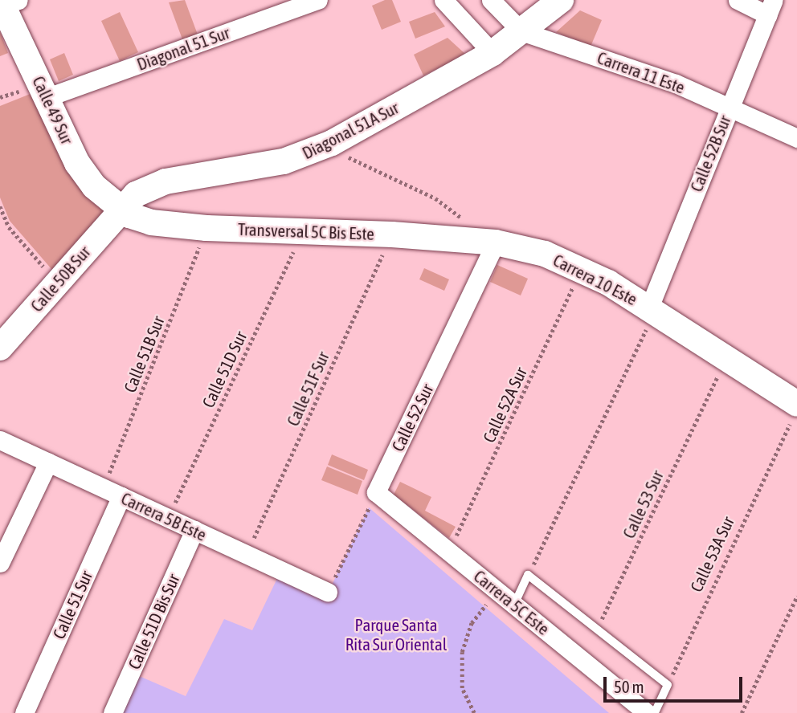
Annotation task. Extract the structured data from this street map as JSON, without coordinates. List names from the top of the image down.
{
  "streets": {
    "street": [
      "Diagonal 51 Sur",
      "Carrera 11 Este",
      "Calle 49 Sur",
      "Diagonal 51A Sur",
      "Calle 52B Sur",
      "Transversal 5C Bis Este",
      "Calle 50B Sur",
      "Carrera 10 Este",
      "Calle 52 Sur",
      "Carrera 5B Este",
      "Carrera 5C Este",
      "Calle 51 Sur",
      "Calle 51D Bis Sur"
    ],
    "path": [
      "Calle 51B Sur",
      "Calle 51D Sur",
      "Calle 51F Sur",
      "Calle 52A Sur",
      "Calle 53 Sur",
      "Calle 53A Sur"
    ]
  },
  "crossings": [
    ["Diagonal 51 Sur", "Calle 49 Sur"],
    ["Carrera 11 Este", "Diagonal 51A Sur"],
    ["Carrera 11 Este", "Calle 52B Sur"],
    ["Calle 49 Sur", "Diagonal 51A Sur"],
    ["Calle 49 Sur", "Transversal 5C Bis Este"],
    ["Calle 49 Sur", "Calle 50B Sur"],
    ["Diagonal 51A Sur", "Transversal 5C Bis Este"],
    ["Diagonal 51A Sur", "Calle 50B Sur"],
    ["Calle 52B Sur", "Carrera 10 Este"],
    ["Transversal 5C Bis Este", "Calle 50B Sur"],
    ["Transversal 5C Bis Este", "Carrera 10 Este"],
    ["Transversal 5C Bis Este", "Calle 51B Sur"],
    ["Transversal 5C Bis Este", "Calle 51D Sur"],
    ["Transversal 5C Bis Este", "Calle 51F Sur"],
    ["Transversal 5C Bis Este", "Calle 52 Sur"],
    ["Carrera 10 Este", "Calle 52A Sur"],
    ["Carrera 10 Este", "Calle 52 Sur"],
    ["Carrera 10 Este", "Calle 53 Sur"],
    ["Carrera 10 Este", "Calle 53A Sur"],
    ["Calle 51B Sur", "Carrera 5B Este"],
    ["Calle 51D Sur", "Carrera 5B Este"],
    ["Calle 51F Sur", "Carrera 5B Este"],
    ["Calle 52A Sur", "Carrera 5C Este"],
    ["Calle 52 Sur", "Carrera 5C Este"],
    ["Carrera 5B Este", "Calle 51 Sur"],
    ["Carrera 5B Este", "Calle 51D Bis Sur"]
  ],
  "parks": ["Parque Santa Rita Sur Oriental"],
  "scale_bar": "50 m"
}
